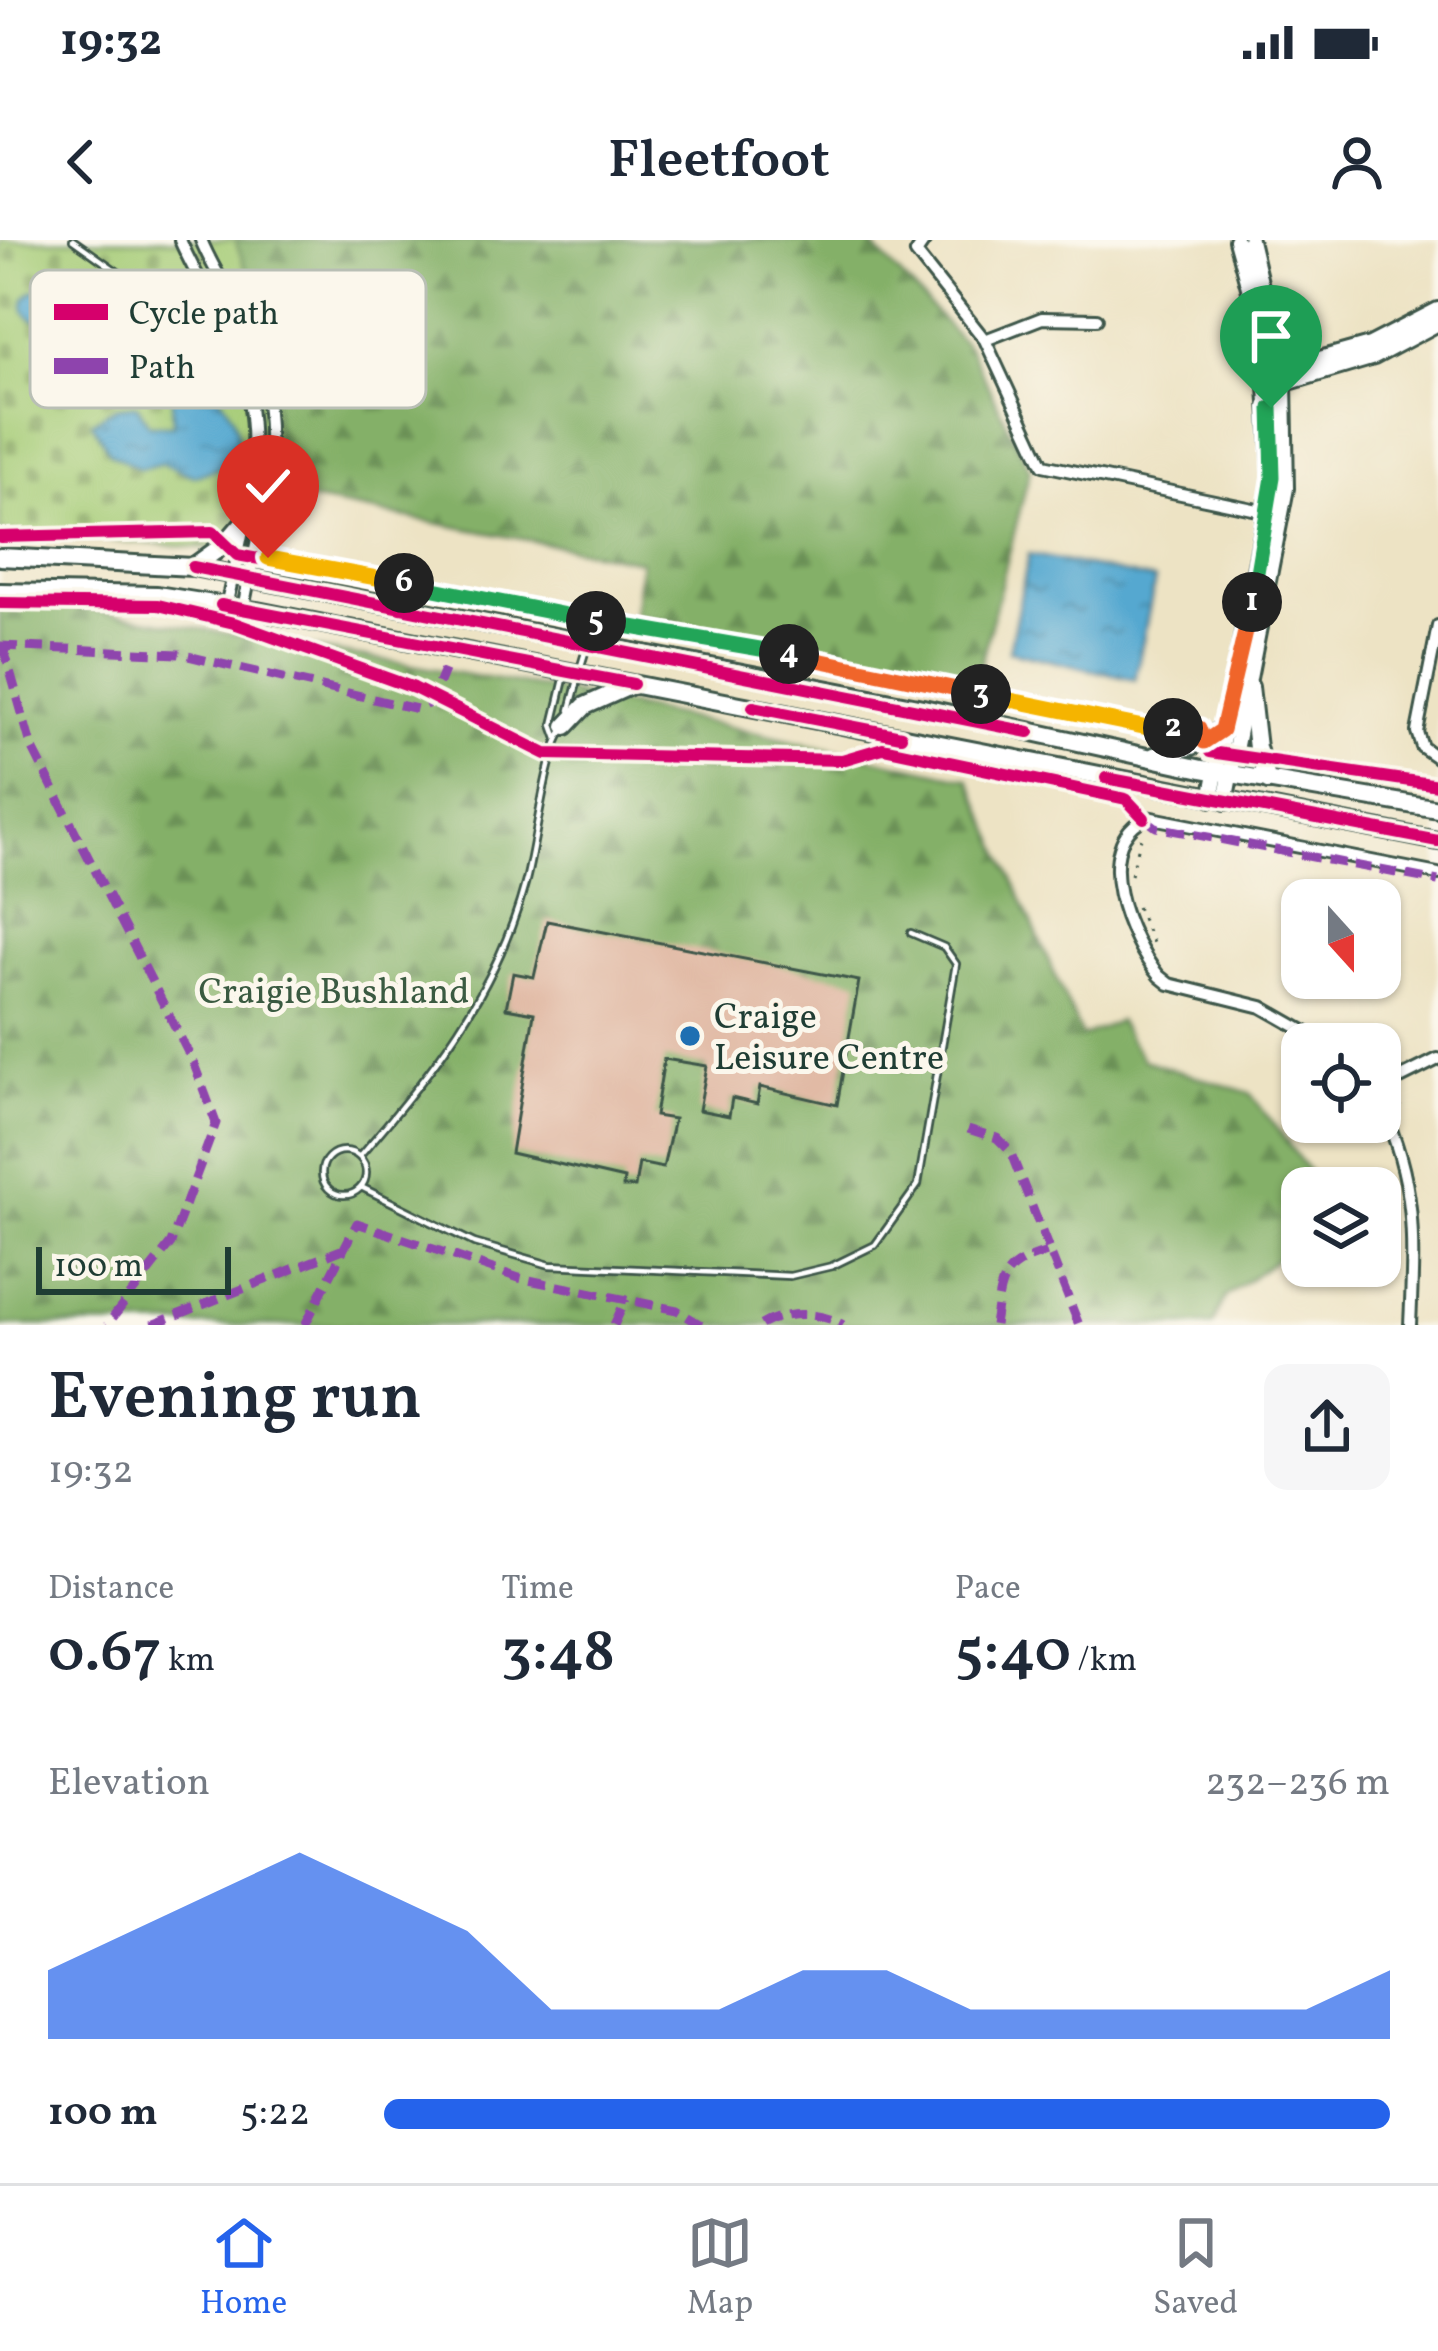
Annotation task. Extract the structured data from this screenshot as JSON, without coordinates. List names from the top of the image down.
{
  "parks": ["Craigie Bushland"],
  "places": ["Craige Leisure Centre"],
  "legend": ["Cycle path", "Path"],
  "scale_bar": "100 m",
  "north": "bottom",
  "page": {
    "status": "19:32",
    "header": "Fleetfoot",
    "pins": [
      "6",
      "1",
      "5",
      "4",
      "3",
      "2"
    ],
    "scale": "100 m",
    "heading": ["Evening run", "19:32"],
    "stats": [
      ["Distance", "0.67 km"],
      ["Time", "3:48"],
      ["Pace", "5:40 /km"]
    ],
    "chart": ["Elevation", "232–236 m"],
    "list": [
      {
        "name": "100 m",
        "note": "5:22"
      }
    ],
    "tabs": ["Home", "Map", "Saved"]
  }
}
